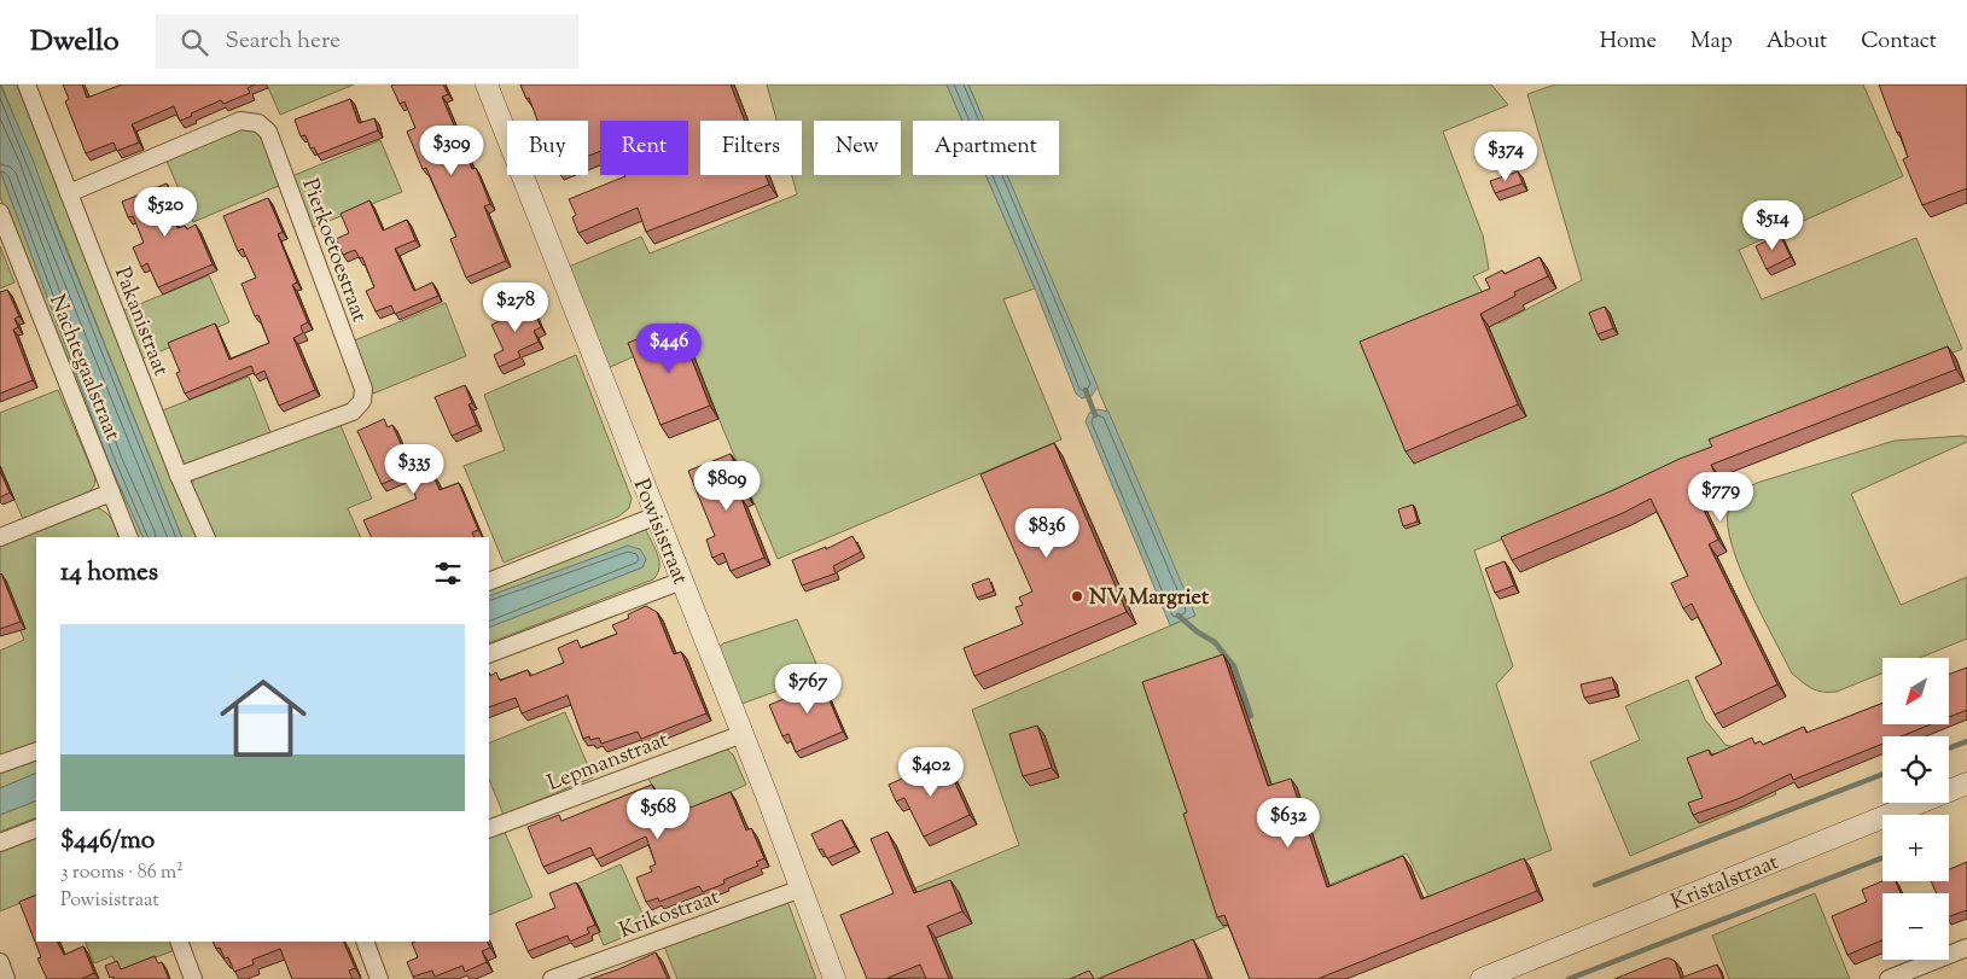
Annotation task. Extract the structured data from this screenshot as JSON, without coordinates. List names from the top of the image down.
{
  "streets": {
    "street": [
      "Pierkoetoestraat",
      "Pakanistraat",
      "Nachtegaalstraat",
      "Powisistraat",
      "Lepmanstraat",
      "Kristalstraat",
      "Krikostraat"
    ]
  },
  "crossings": [
    ["Pierkoetoestraat", "Pakanistraat"],
    ["Powisistraat", "Lepmanstraat"],
    ["Powisistraat", "Krikostraat"]
  ],
  "places": ["NV Margriet"],
  "north": "bottom left",
  "page": {
    "header": "Dwello",
    "search": "Search here",
    "nav": [
      "Home",
      "Map",
      "About",
      "Contact"
    ],
    "chip": [
      "Buy",
      "Rent",
      "Filters",
      "New",
      "Apartment"
    ],
    "price": [
      "$309",
      "$374",
      "$520",
      "$514",
      "$278",
      "$446",
      "$335",
      "$809",
      "$779",
      "$836",
      "$767",
      "$402",
      "$568",
      "$632"
    ],
    "heading": "14 homes",
    "list": [
      {
        "name": "$446/mo",
        "note": "3 rooms · 86 m² · Powisistraat"
      }
    ],
    "map_buttons": ["+", "−"]
  }
}
